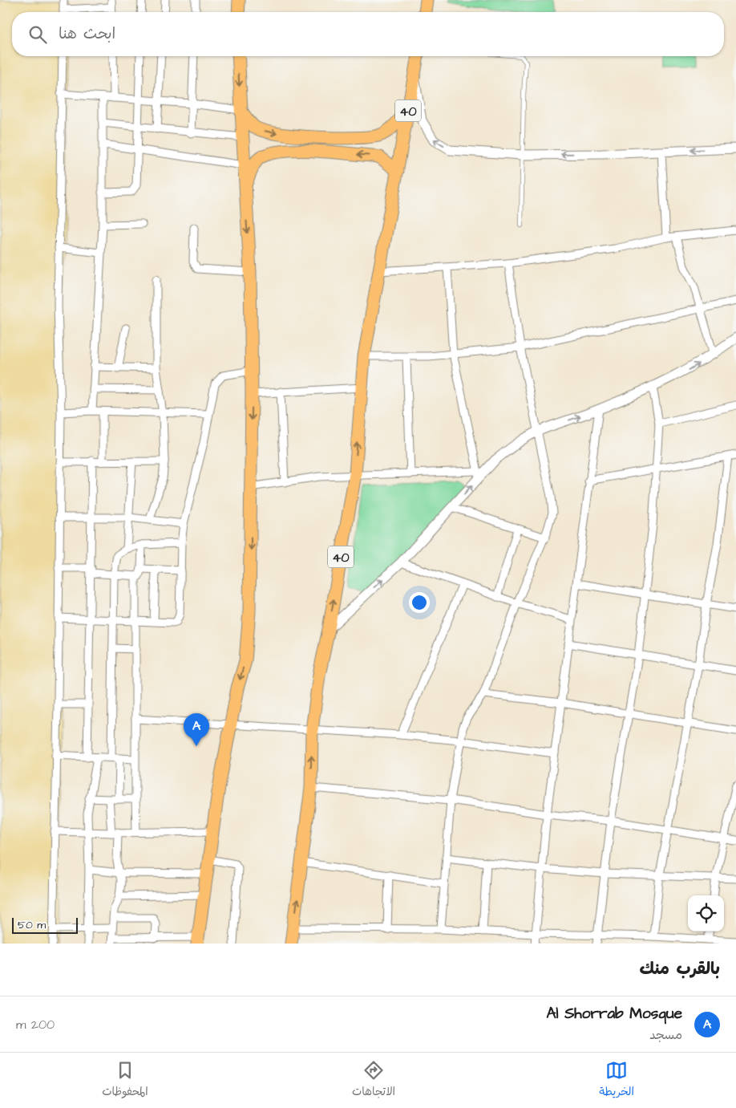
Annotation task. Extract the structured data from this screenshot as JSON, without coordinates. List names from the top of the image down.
{
  "streets": {
    "highway": ["40"]
  },
  "scale_bar": "50 m",
  "page": {
    "search": "ابحث هنا",
    "pins": "A",
    "scale": "50 m",
    "heading": "بالقرب منك",
    "list": [
      {
        "mark": "A",
        "name": "Al Shorrab Mosque",
        "note": "مسجد",
        "value": "200 m"
      }
    ],
    "nav": ["الخريطة", "الاتجاهات", "المحفوظات"]
  }
}
